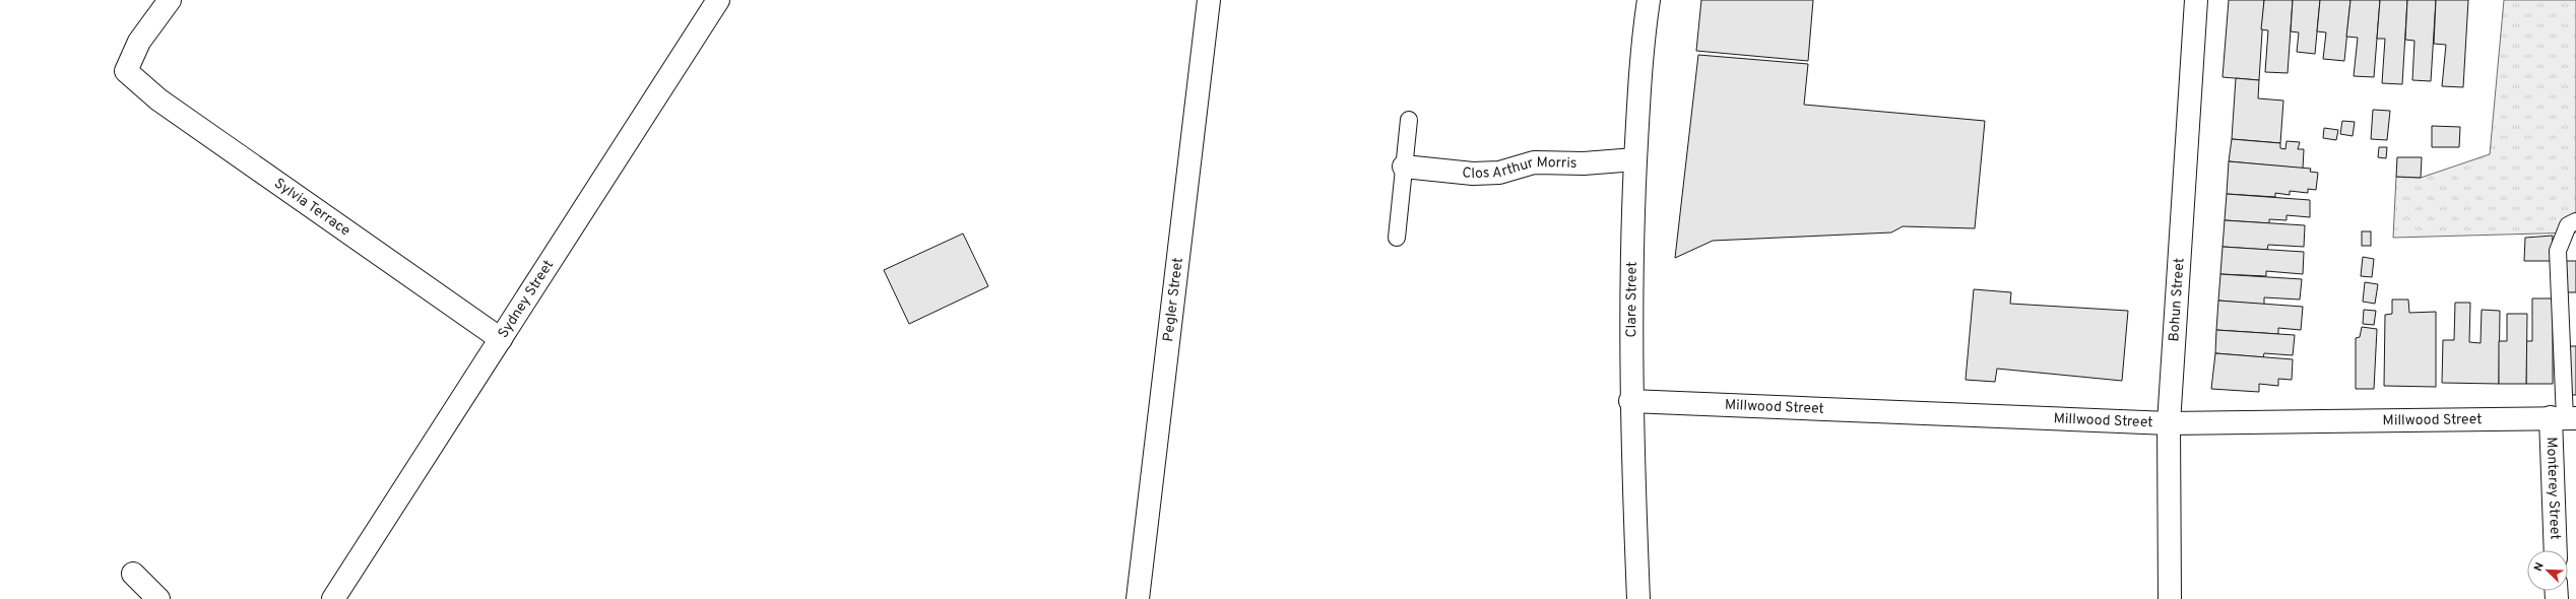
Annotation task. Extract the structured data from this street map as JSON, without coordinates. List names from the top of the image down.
{
  "streets": {
    "street": [
      "Clos Arthur Morris",
      "Sylvia Terrace",
      "Sydney Street",
      "Pegler Street",
      "Clare Street",
      "Bohun Street",
      "Millwood Street",
      "Monterey Street"
    ]
  },
  "crossings": [
    ["Clos Arthur Morris", "Clare Street"],
    ["Sylvia Terrace", "Sydney Street"],
    ["Clare Street", "Millwood Street"],
    ["Bohun Street", "Millwood Street"],
    ["Millwood Street", "Monterey Street"]
  ],
  "north": "top left"
}
